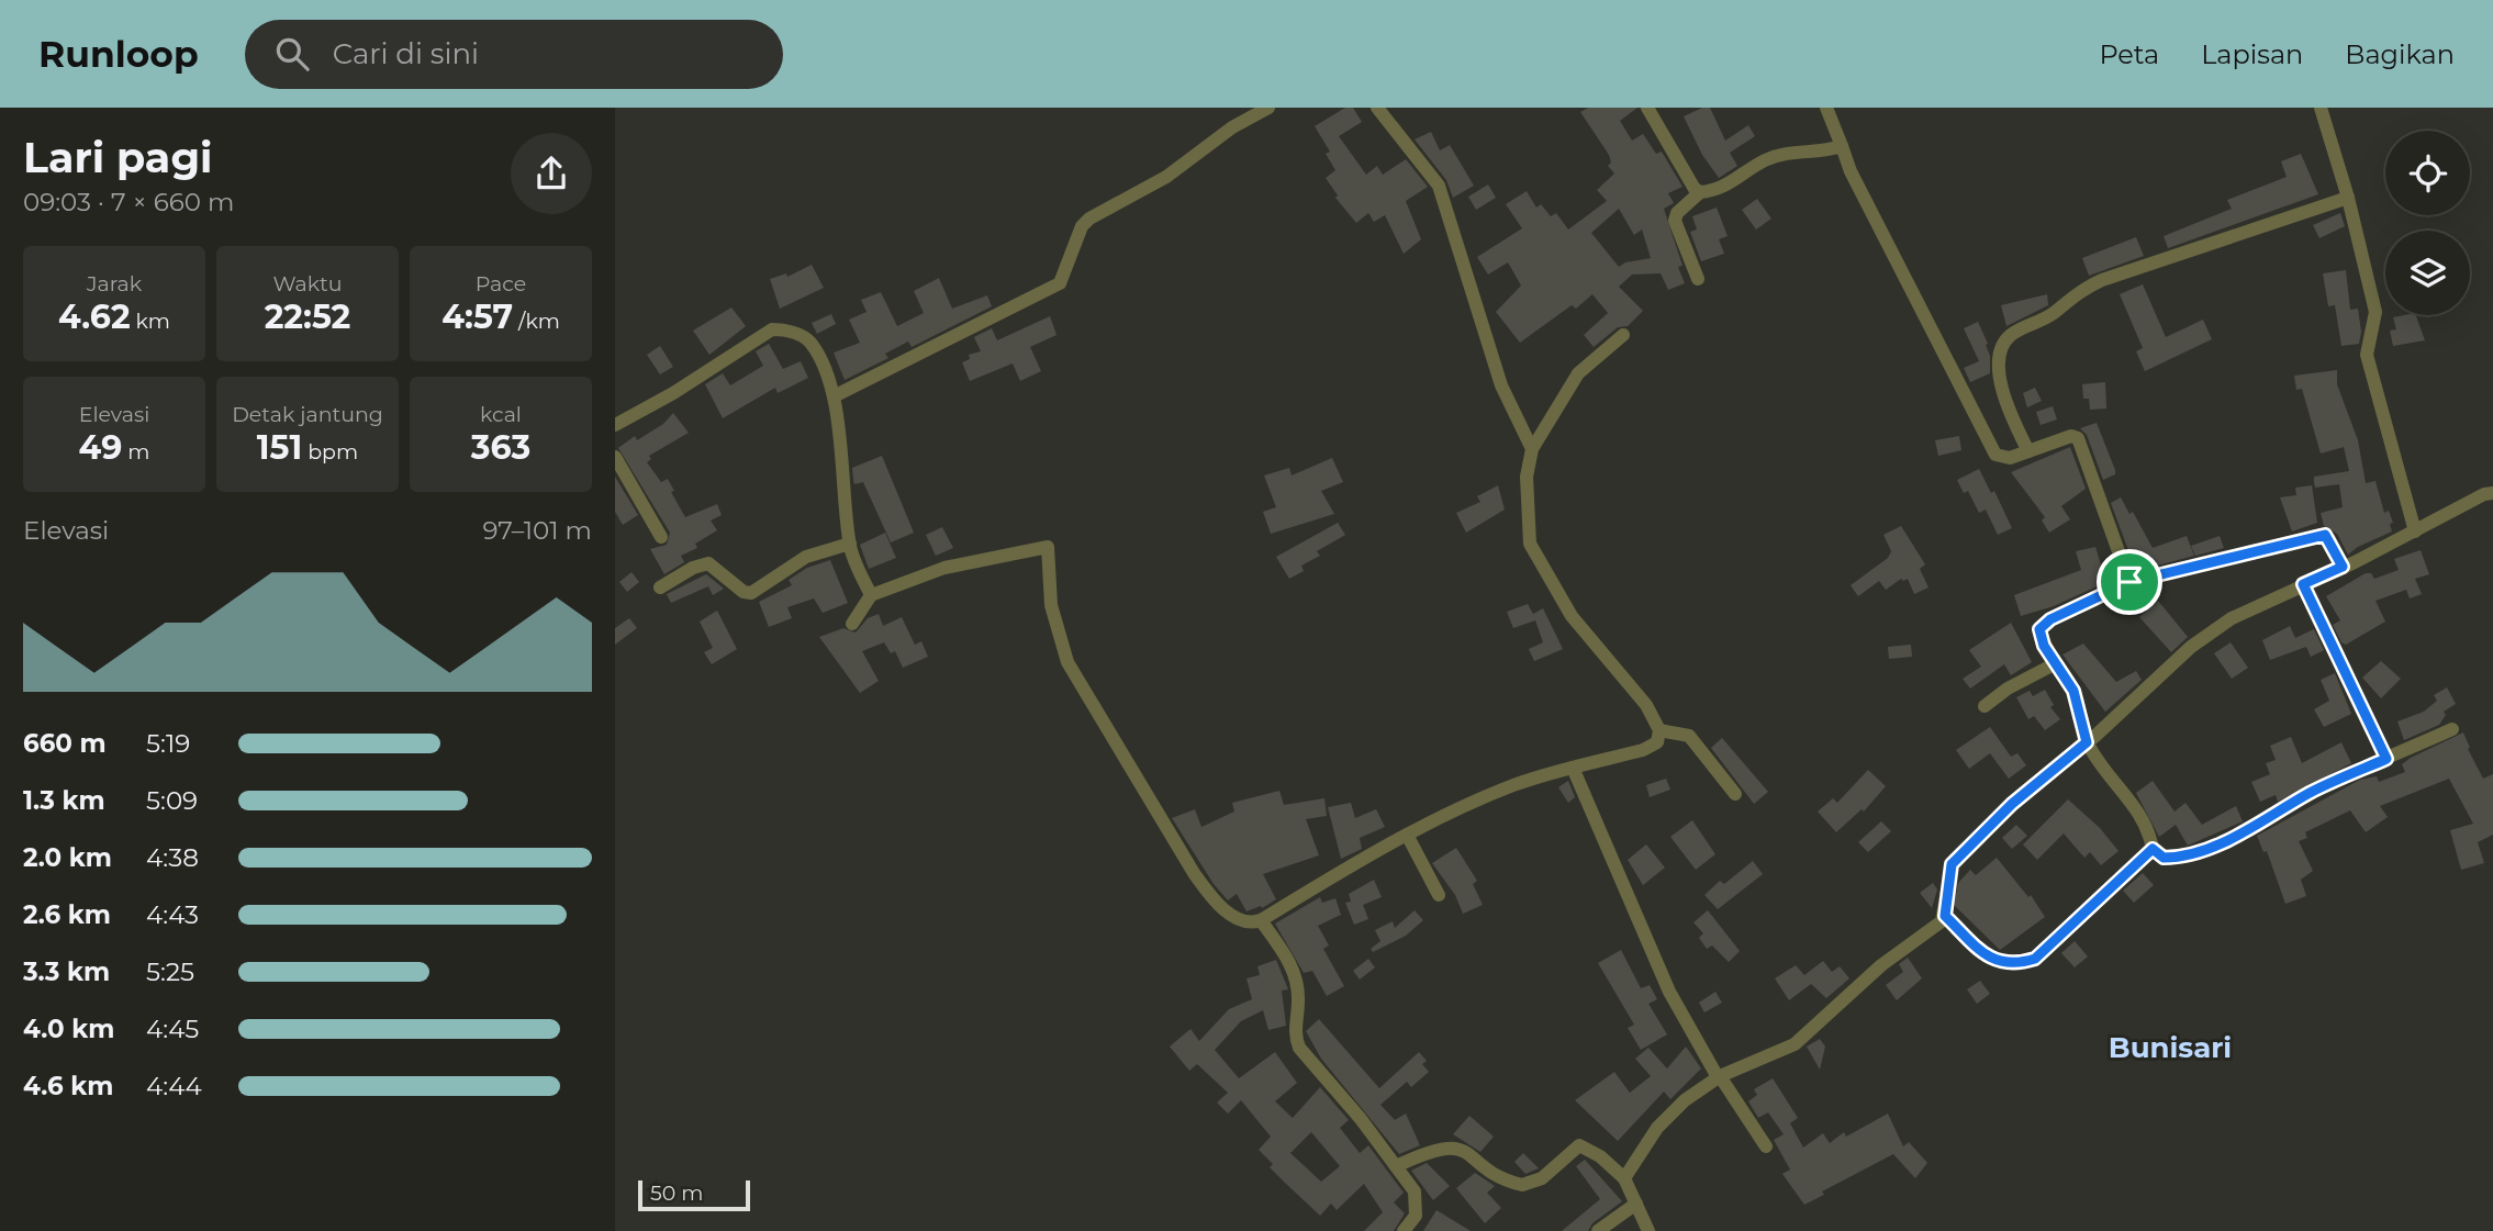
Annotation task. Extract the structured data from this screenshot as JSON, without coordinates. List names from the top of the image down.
{
  "districts": ["Bunisari"],
  "scale_bar": "50 m",
  "page": {
    "header": "Runloop",
    "search": "Cari di sini",
    "nav": ["Peta", "Lapisan", "Bagikan"],
    "heading": ["Lari pagi", "09:03 · 7 × 660 m"],
    "stats": [
      ["Jarak", "4.62 km"],
      ["Waktu", "22:52"],
      ["Pace", "4:57 /km"],
      ["Elevasi", "49 m"],
      ["Detak jantung", "151 bpm"],
      ["kcal", "363"]
    ],
    "chart": ["Elevasi", "97–101 m"],
    "list": [
      {
        "name": "660 m",
        "note": "5:19"
      },
      {
        "name": "1.3 km",
        "note": "5:09"
      },
      {
        "name": "2.0 km",
        "note": "4:38"
      },
      {
        "name": "2.6 km",
        "note": "4:43"
      },
      {
        "name": "3.3 km",
        "note": "5:25"
      },
      {
        "name": "4.0 km",
        "note": "4:45"
      },
      {
        "name": "4.6 km",
        "note": "4:44"
      }
    ],
    "scale": "50 m"
  }
}
